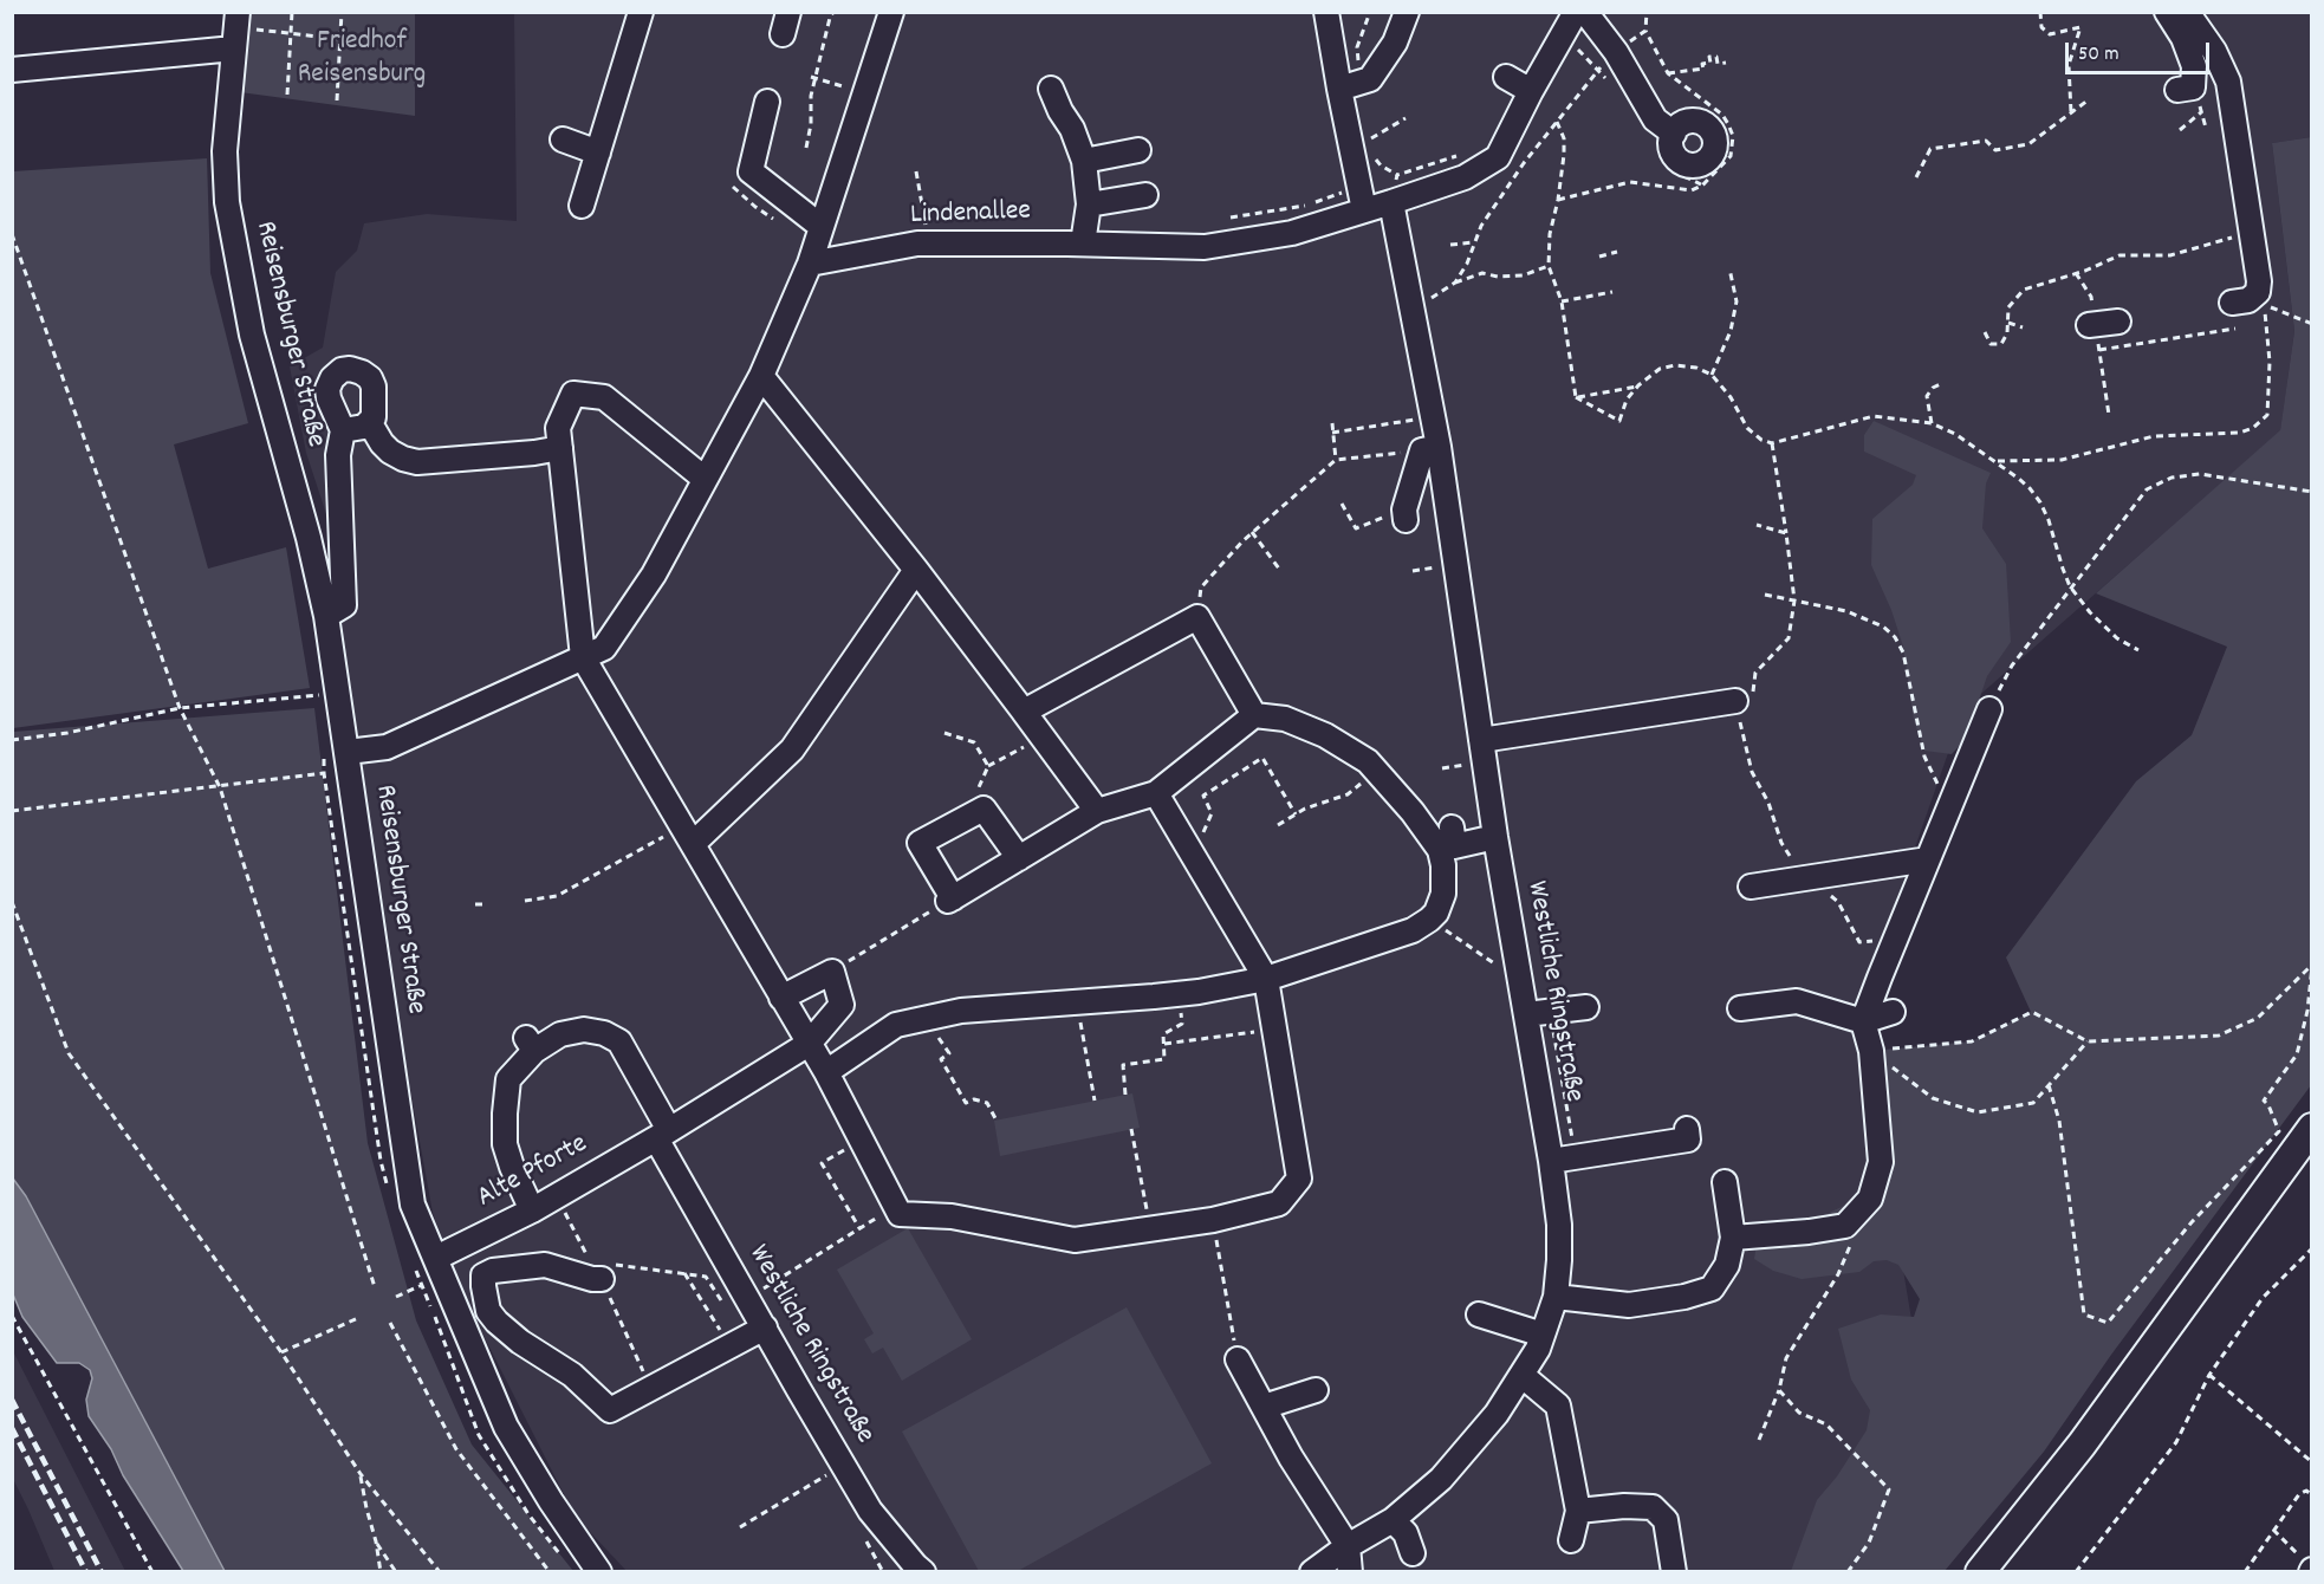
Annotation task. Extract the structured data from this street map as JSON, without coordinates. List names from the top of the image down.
{
  "streets": {
    "street": [
      "Lindenallee",
      "Reisensburger Straße",
      "Westliche Ringstraße",
      "Alte Pforte"
    ]
  },
  "crossings": [
    ["Reisensburger Straße", "Alte Pforte"],
    ["Westliche Ringstraße", "Alte Pforte"]
  ],
  "parks": ["Friedhof Reisensburg"],
  "scale_bar": "50 m"
}
